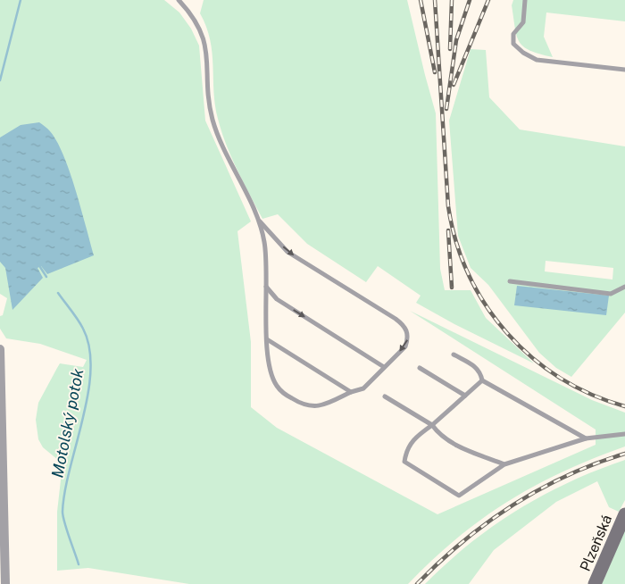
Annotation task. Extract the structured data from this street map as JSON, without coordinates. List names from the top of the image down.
{
  "streets": {
    "main road": ["Plzeňská"]
  },
  "water": ["Motolský potok"]
}
